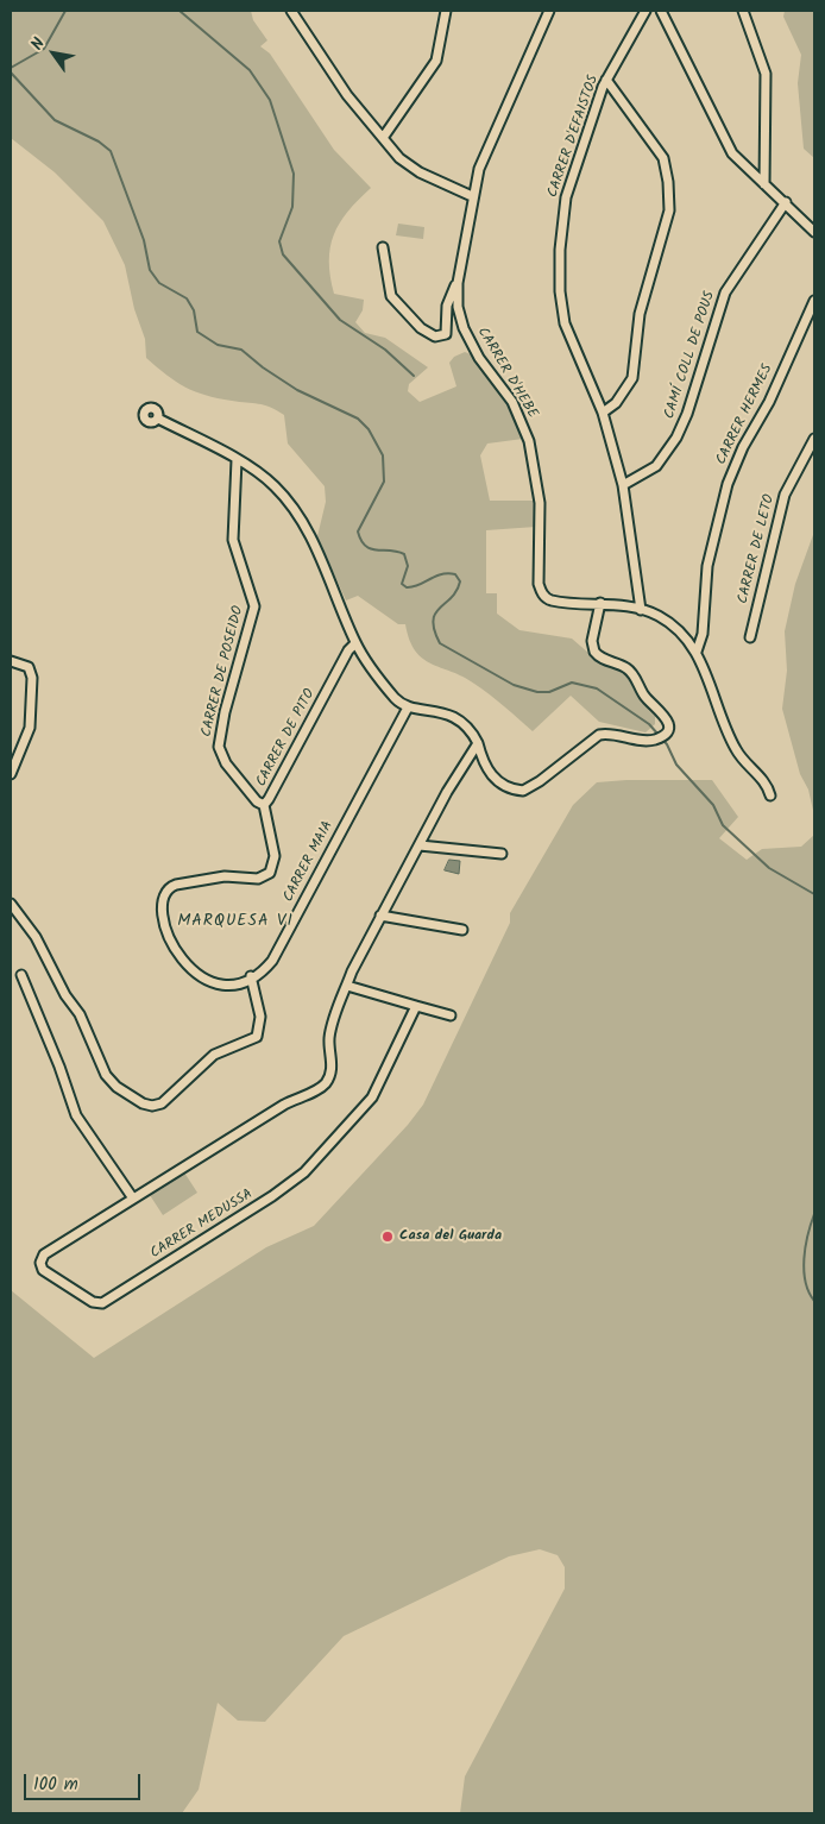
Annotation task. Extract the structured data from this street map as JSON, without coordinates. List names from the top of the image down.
{
  "streets": {
    "street": [
      "CARRER D'EFAISTOS",
      "CAMÍ COLL DE POUS",
      "CARRER D'HEBE",
      "CARRER HERMES",
      "CARRER DE LETO",
      "CARRER DE POSEIDO",
      "CARRER DE PITO",
      "CARRER MAIA",
      "CARRER MEDUSSA"
    ]
  },
  "crossings": [
    ["CARRER D'EFAISTOS", "CAMÍ COLL DE POUS"],
    ["CARRER DE POSEIDO", "CARRER DE PITO"],
    ["CARRER DE PITO", "CARRER MAIA"]
  ],
  "districts": ["MARQUESA VI"],
  "places": ["Casa del Guarda"],
  "scale_bar": "100 m",
  "north": "top left"
}
